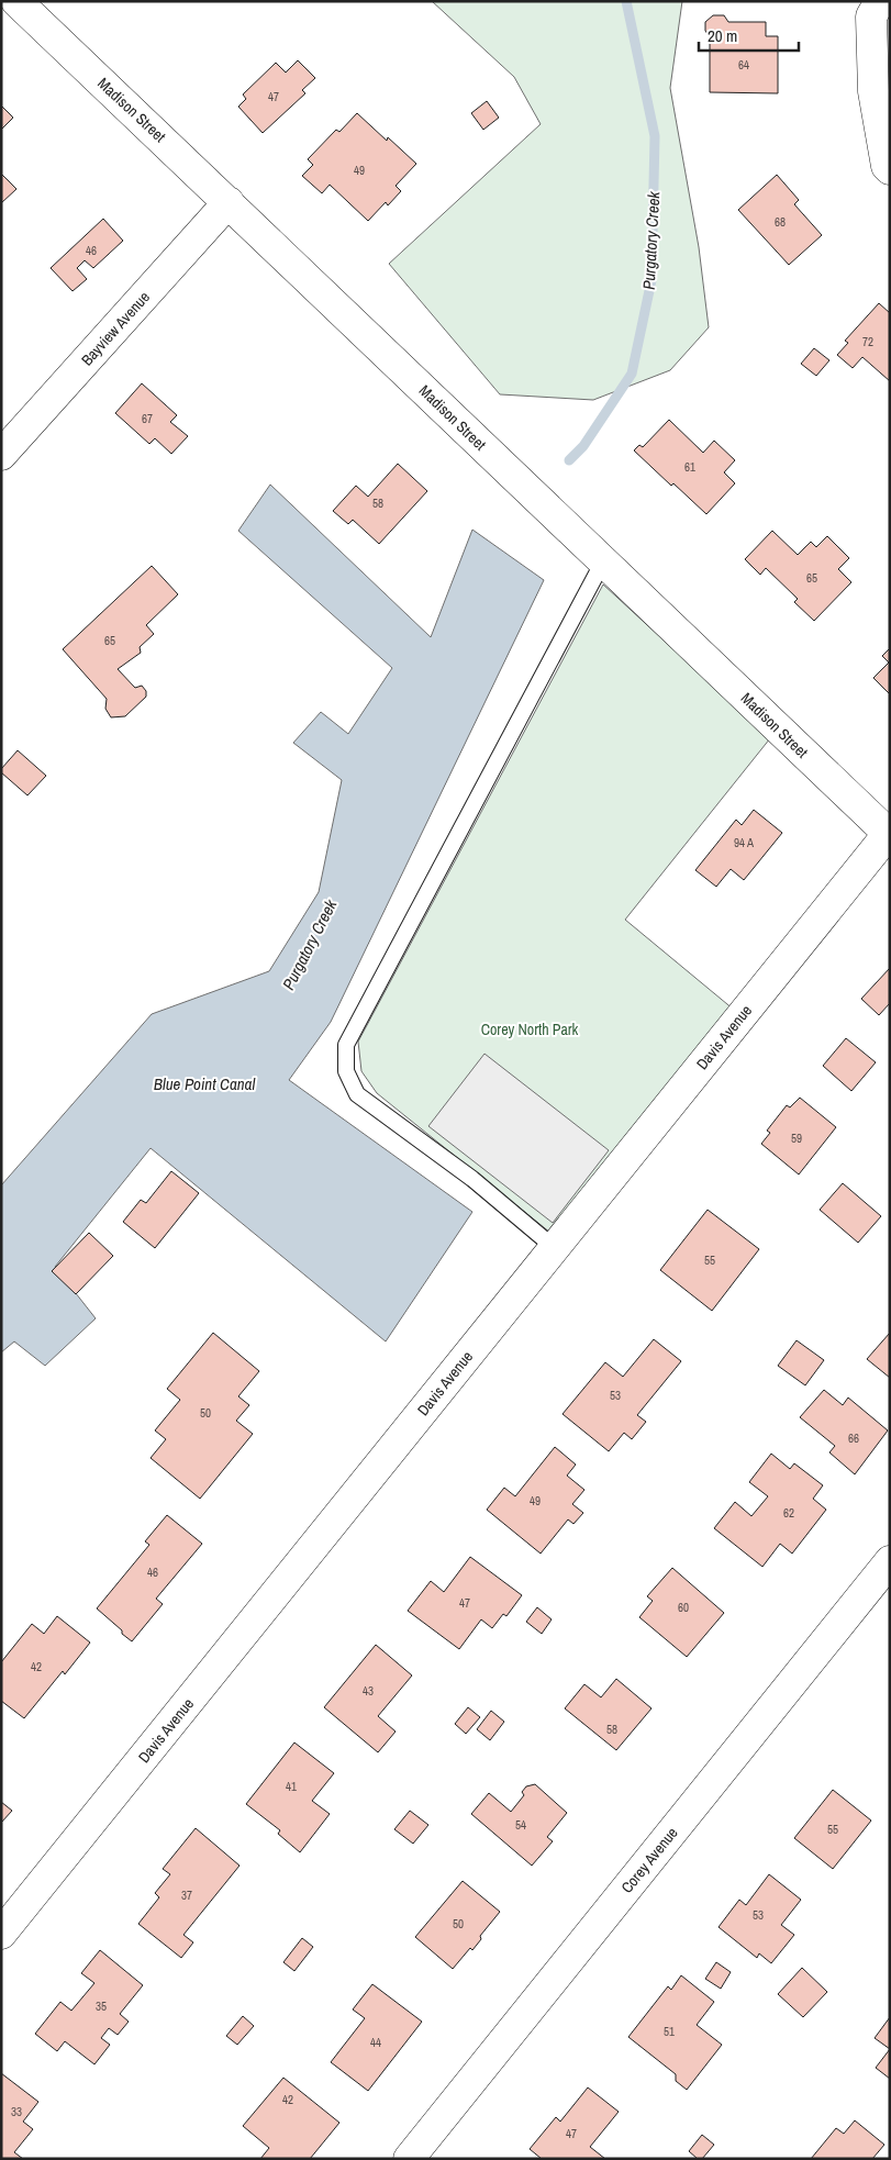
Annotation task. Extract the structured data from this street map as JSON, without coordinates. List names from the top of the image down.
{
  "streets": {
    "street": [
      "Madison Street",
      "Bayview Avenue",
      "Davis Avenue",
      "Corey Avenue"
    ]
  },
  "crossings": [
    ["Madison Street", "Bayview Avenue"],
    ["Madison Street", "Davis Avenue"]
  ],
  "water": ["Purgatory Creek", "Blue Point Canal"],
  "parks": ["Corey North Park"],
  "house_numbers": [
    "64",
    "47",
    "49",
    "68",
    "46",
    "72",
    "67",
    "61",
    "58",
    "65",
    "65",
    "94 A",
    "59",
    "55",
    "53",
    "50",
    "66",
    "49",
    "62",
    "46",
    "47",
    "60",
    "42",
    "43",
    "58",
    "41",
    "54",
    "55",
    "37",
    "53",
    "50",
    "35",
    "51",
    "44",
    "42",
    "33",
    "47"
  ],
  "scale_bar": "20 m"
}
